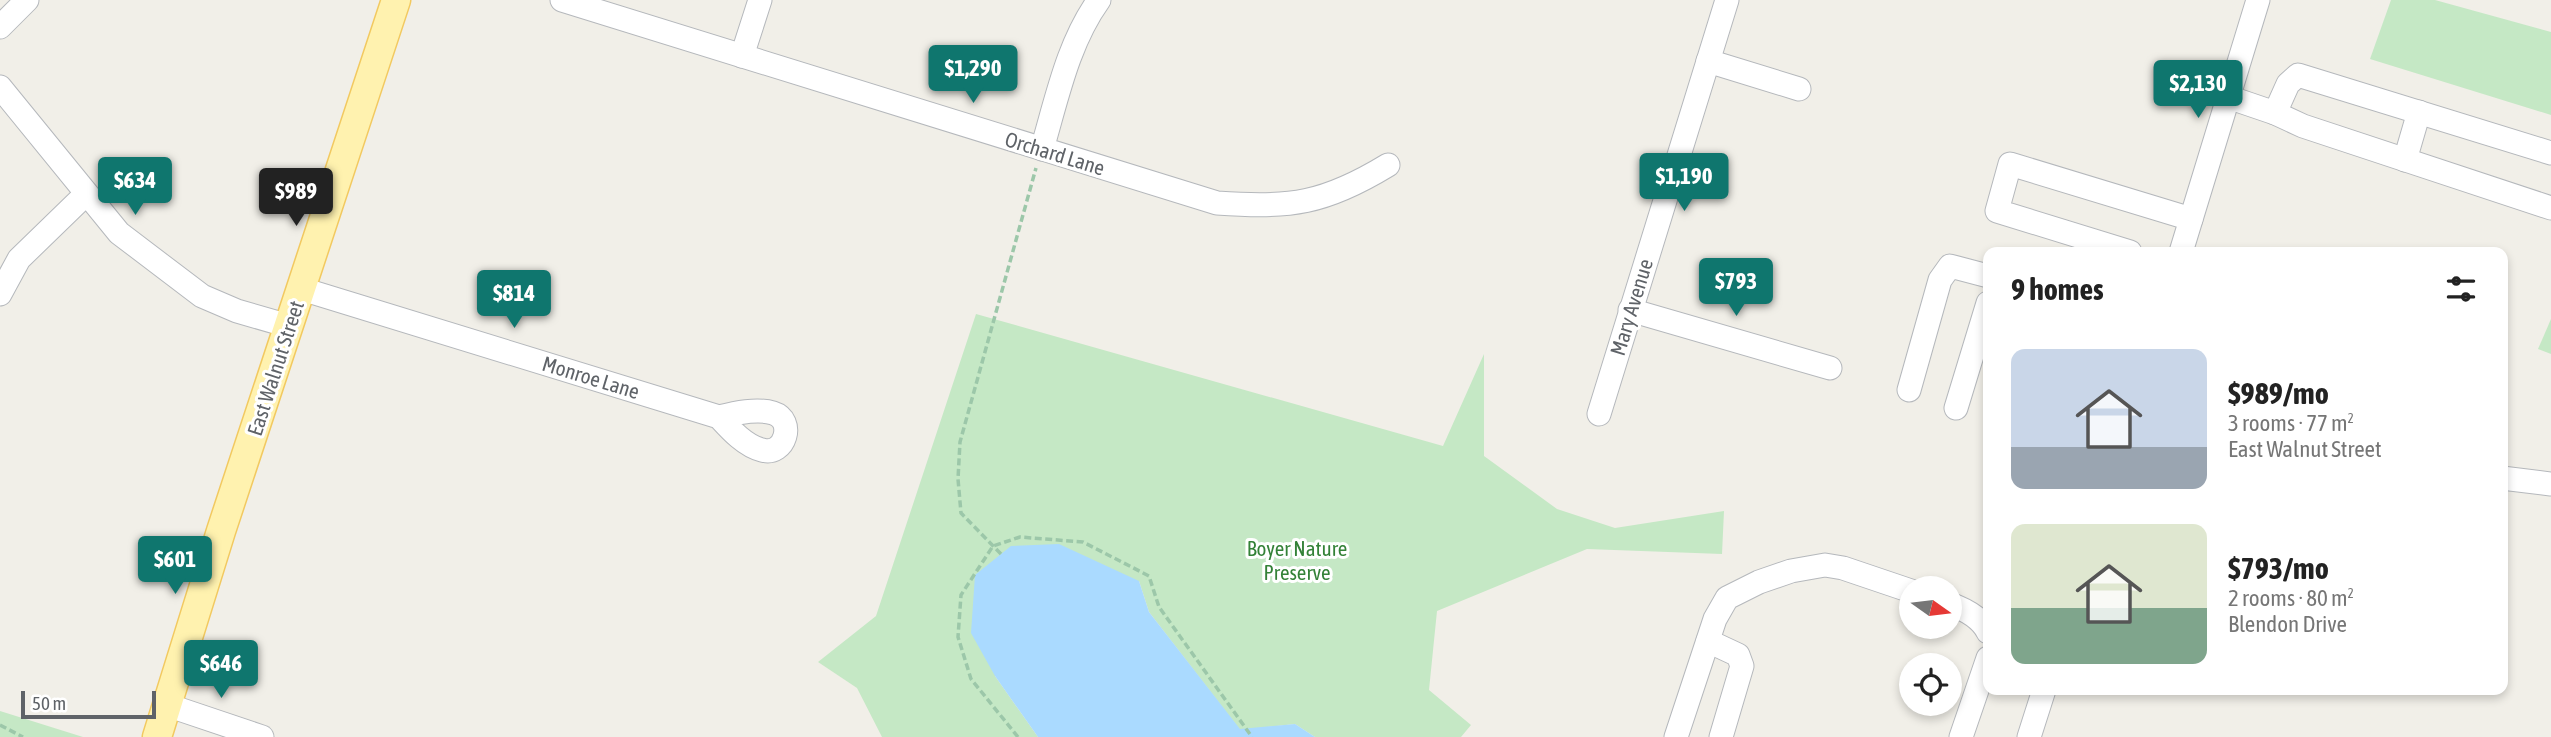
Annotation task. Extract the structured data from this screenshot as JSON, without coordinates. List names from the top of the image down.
{
  "streets": {
    "main road": ["East Walnut Street"],
    "street": ["Orchard Lane", "Mary Avenue", "Monroe Lane"]
  },
  "crossings": [
    ["East Walnut Street", "Monroe Lane"]
  ],
  "parks": ["Boyer Nature Preserve"],
  "scale_bar": "50 m",
  "north": "right",
  "page": {
    "price": [
      "$1,290",
      "$2,130",
      "$1,190",
      "$634",
      "$989",
      "$793",
      "$814",
      "$601",
      "$646"
    ],
    "heading": "9 homes",
    "list": [
      {
        "name": "$989/mo",
        "note": "3 rooms · 77 m² · East Walnut Street"
      },
      {
        "name": "$793/mo",
        "note": "2 rooms · 80 m² · Blendon Drive"
      }
    ],
    "scale": "50 m"
  }
}
